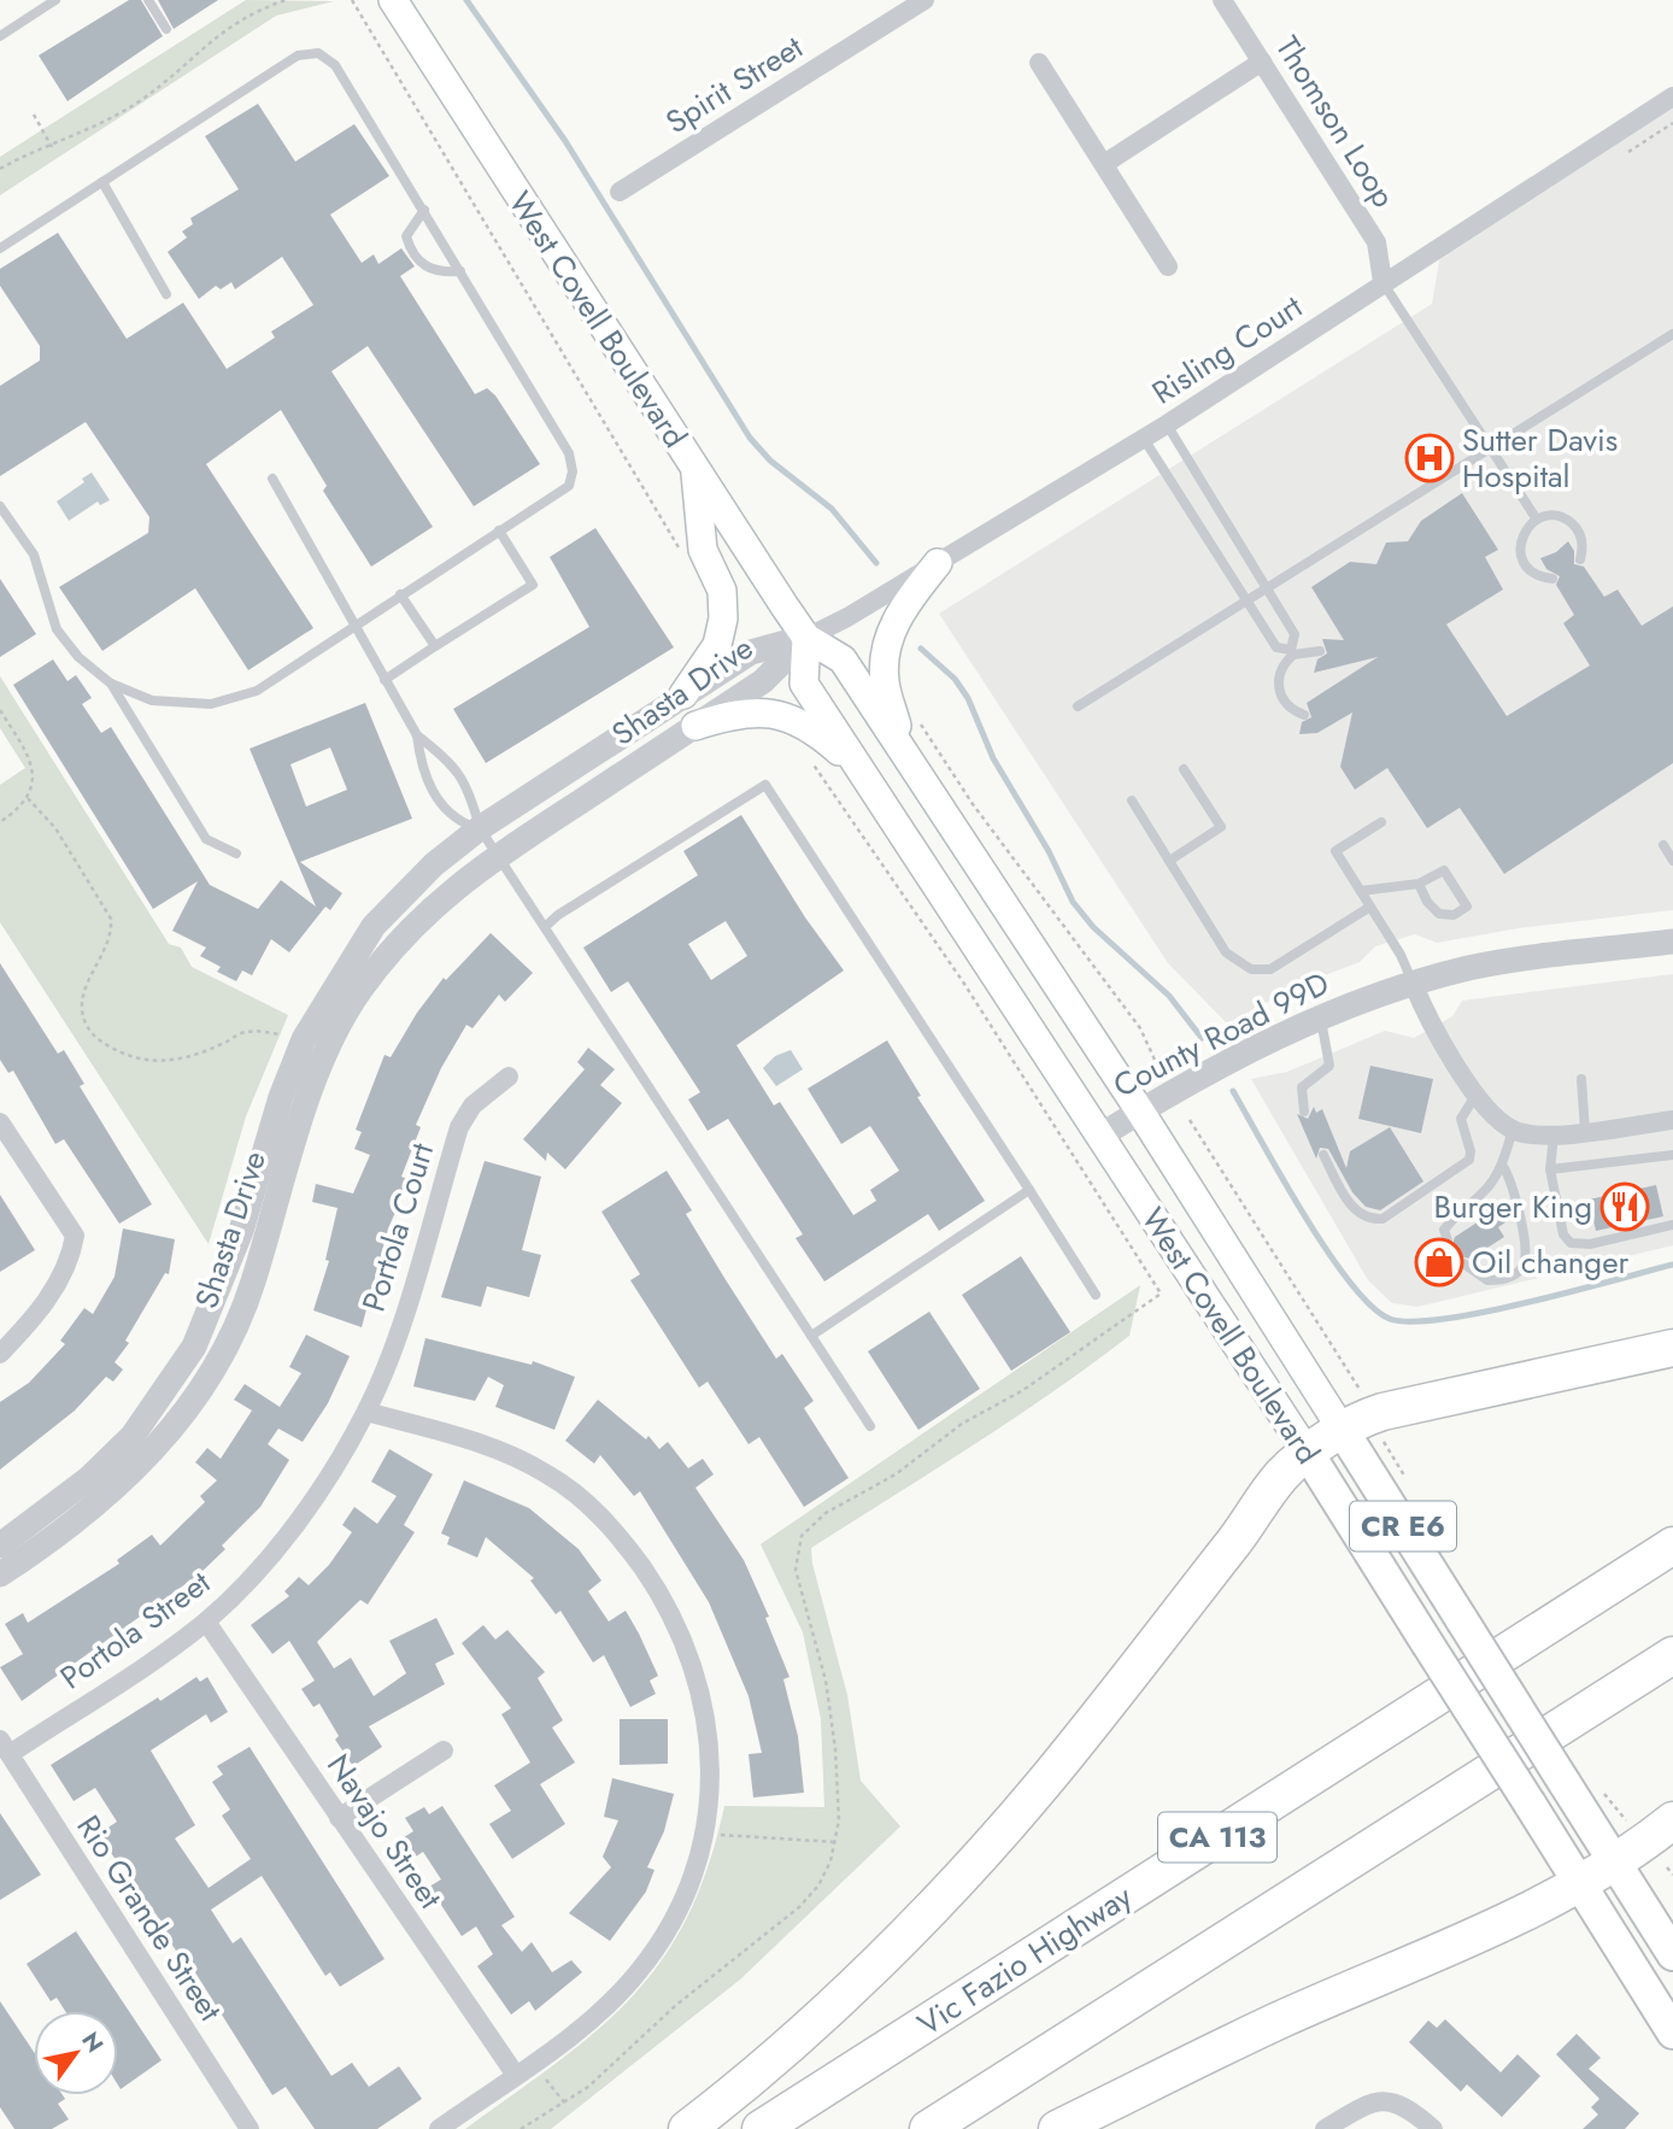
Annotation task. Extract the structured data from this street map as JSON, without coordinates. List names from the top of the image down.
{
  "streets": {
    "highway": ["CA 113", "Vic Fazio Highway"],
    "main road": ["West Covell Boulevard", "CR E6"],
    "street": [
      "Spirit Street",
      "Thomson Loop",
      "Risling Court",
      "Shasta Drive",
      "County Road 99D",
      "Portola Court",
      "Portola Street",
      "Navajo Street",
      "Rio Grande Street"
    ]
  },
  "crossings": [
    ["Thomson Loop", "Risling Court"],
    ["West Covell Boulevard", "Risling Court"],
    ["West Covell Boulevard", "Shasta Drive"],
    ["West Covell Boulevard", "County Road 99D"],
    ["Risling Court", "Shasta Drive"],
    ["Portola Court", "Portola Street"],
    ["Portola Street", "Navajo Street"],
    ["Portola Street", "Rio Grande Street"]
  ],
  "places": {
    "hospital": ["Sutter Davis Hospital"],
    "restaurant": ["Burger King"],
    "shop": ["Oil changer"]
  },
  "north": "top right"
}
